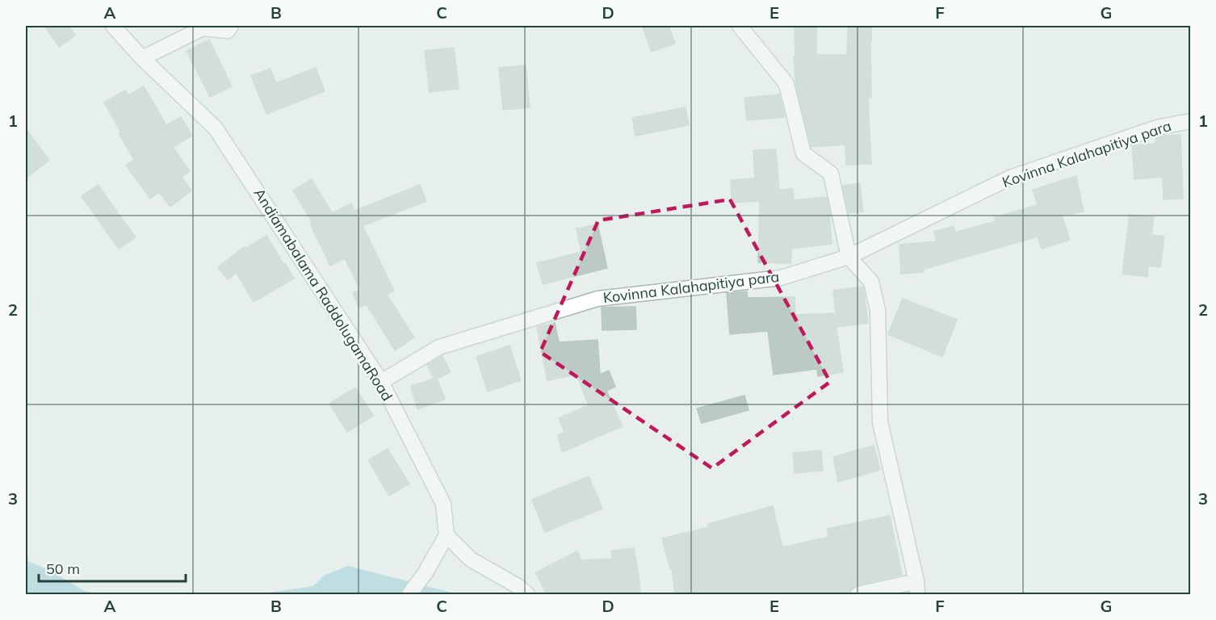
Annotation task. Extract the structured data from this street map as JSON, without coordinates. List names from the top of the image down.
{
  "streets": {
    "street": ["Kovinna Kalahapitiya para", "Andiamabalama RaddolugamaRoad"]
  },
  "crossings": [
    ["Kovinna Kalahapitiya para", "Andiamabalama RaddolugamaRoad"]
  ],
  "scale_bar": "50 m",
  "grid": {
    "columns": [
      "A",
      "B",
      "C",
      "D",
      "E",
      "F",
      "G"
    ],
    "rows": ["1", "2", "3"]
  }
}
